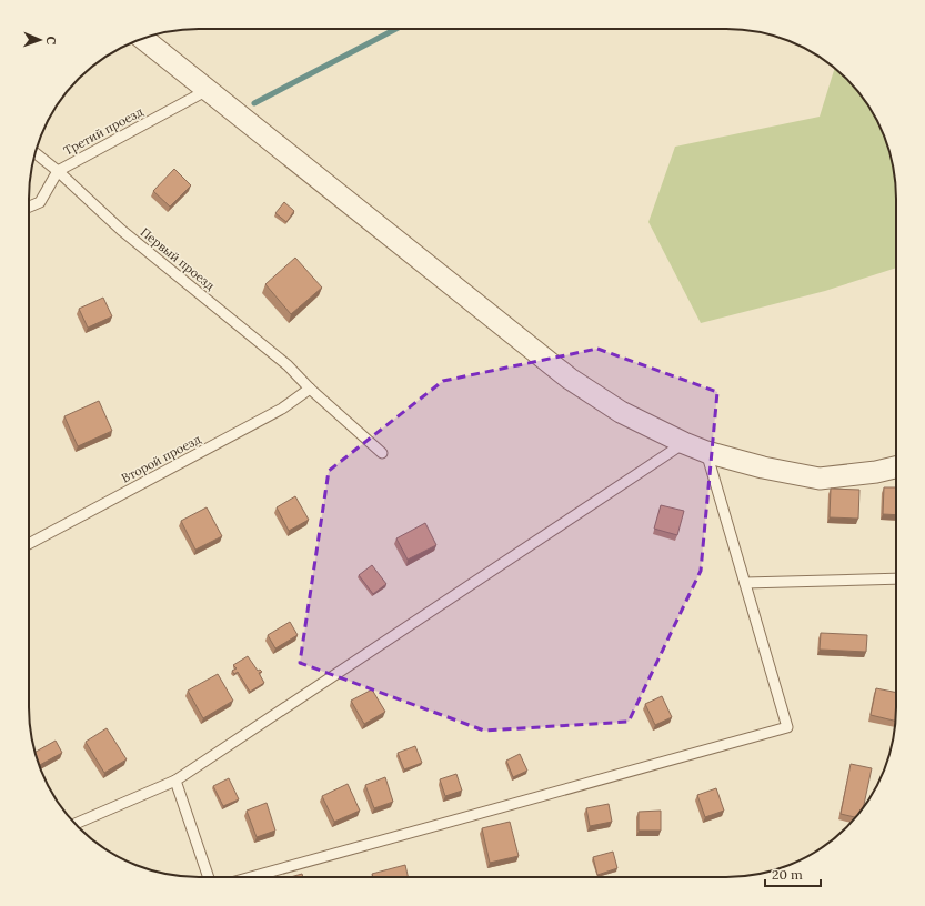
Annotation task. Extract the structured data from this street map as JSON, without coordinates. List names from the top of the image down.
{
  "streets": {
    "lane": ["Третий проезд", "Первый проезд", "Второй проезд"]
  },
  "crossings": [
    ["Третий проезд", "Первый проезд"],
    ["Первый проезд", "Второй проезд"]
  ],
  "scale_bar": "20 m",
  "north": "right"
}
